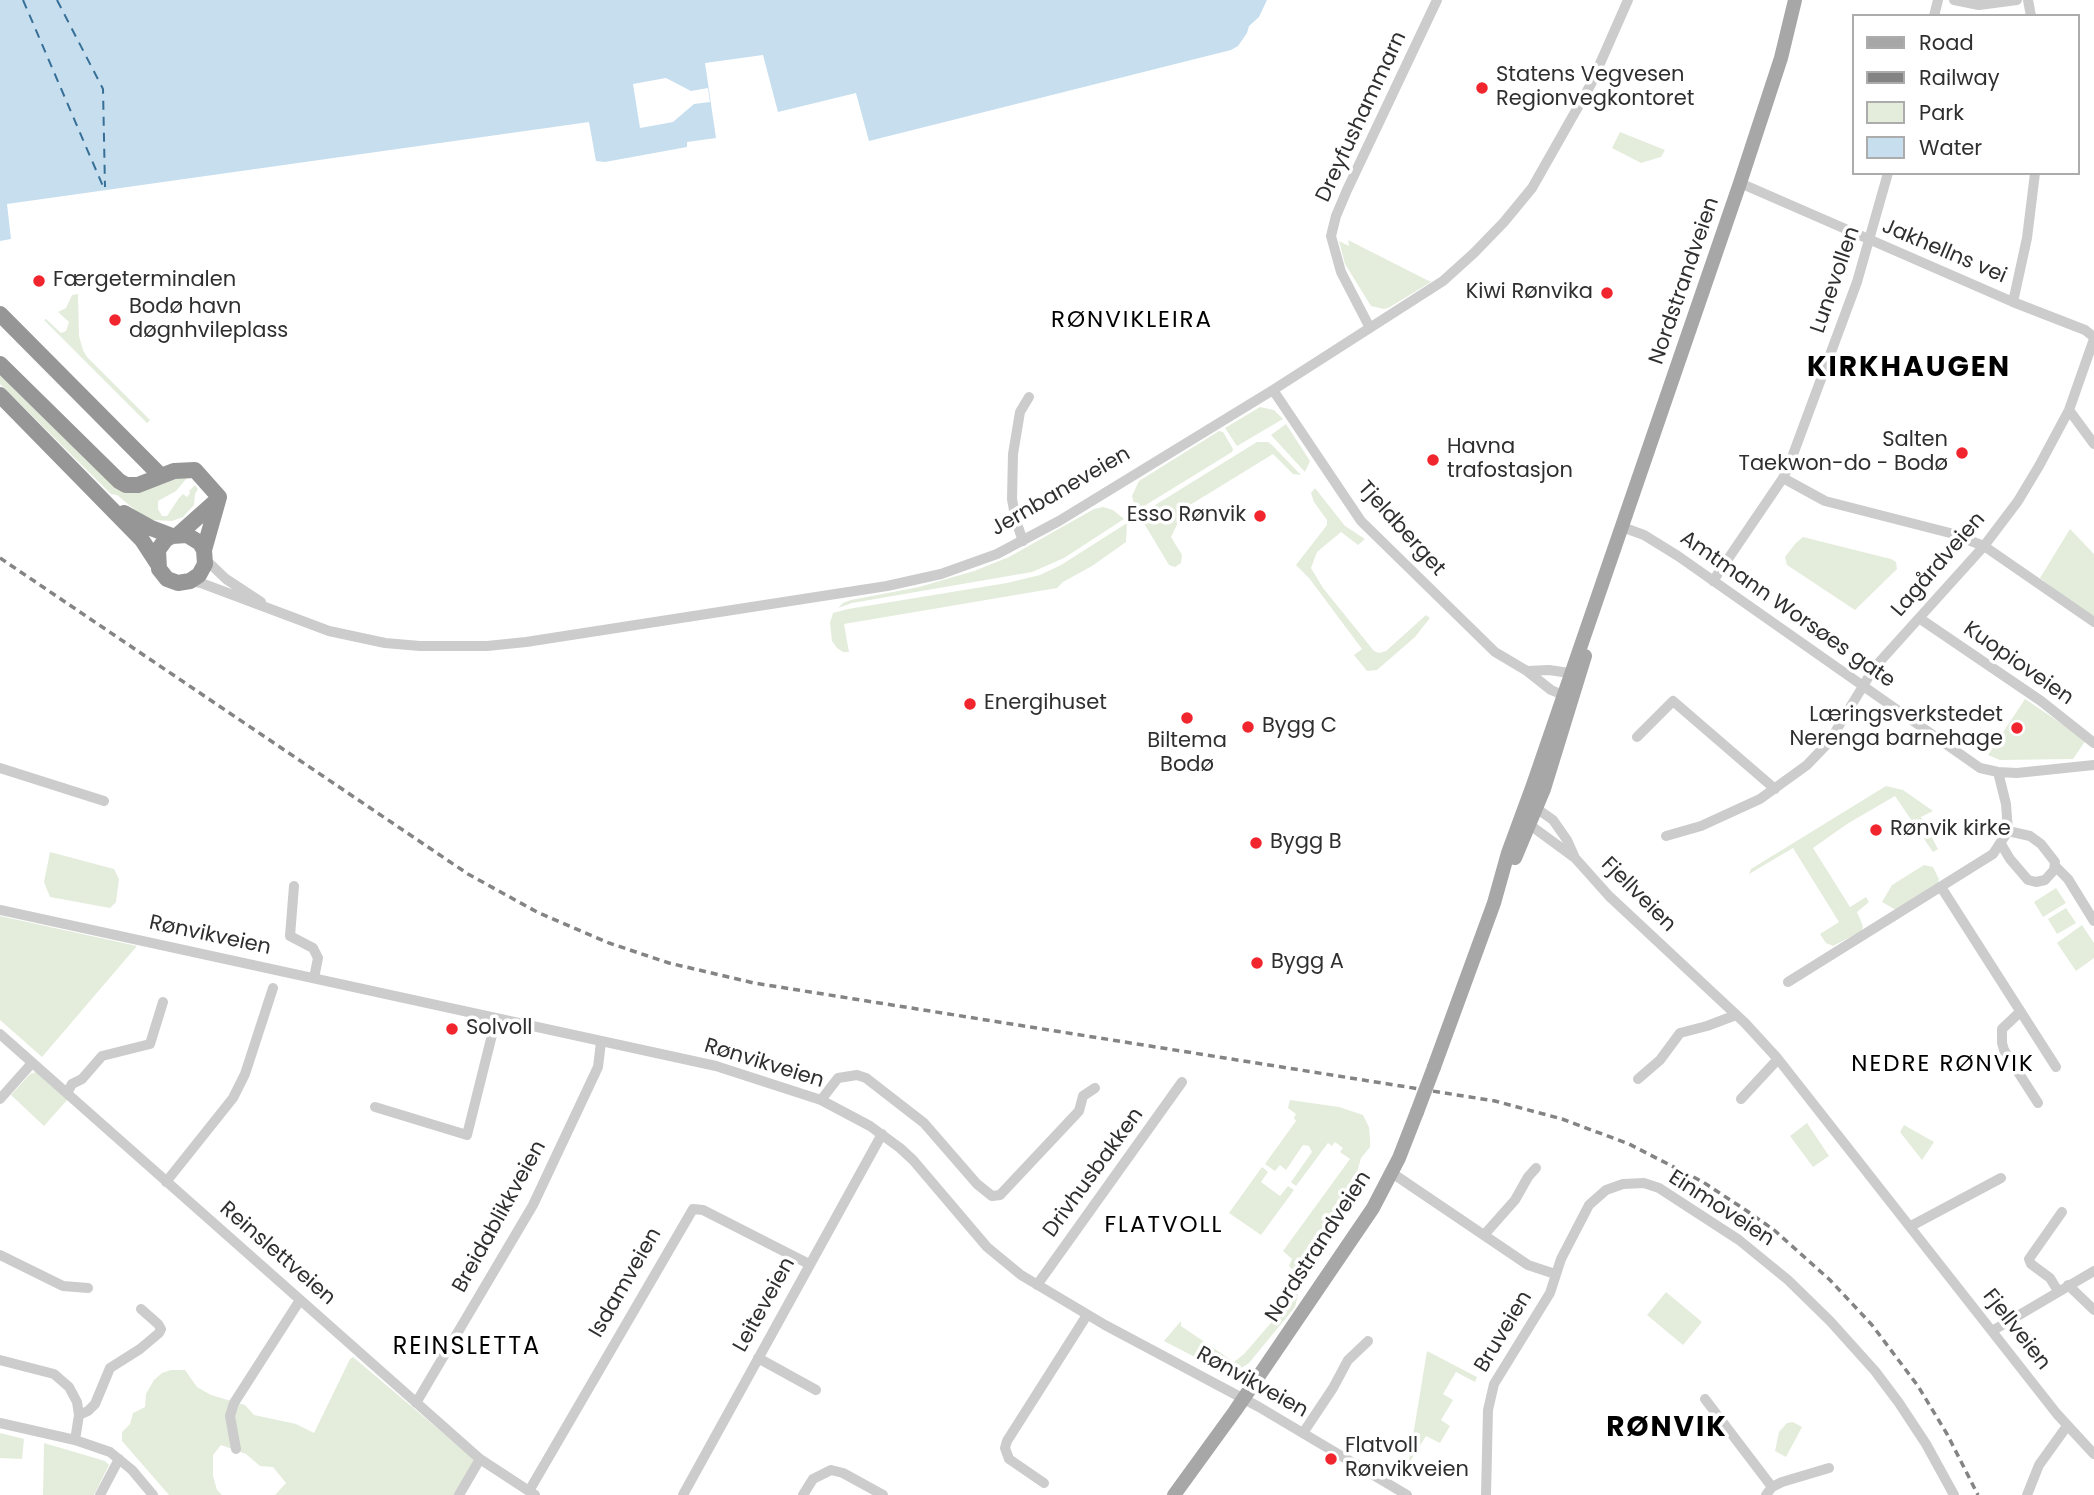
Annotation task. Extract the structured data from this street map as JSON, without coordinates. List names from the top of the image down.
{
  "streets": {
    "highway": ["Jernbaneveien"],
    "main road": ["Nordstrandveien"],
    "street": [
      "Dreyfushammarn",
      "Jakhellns vei",
      "Lunevollen",
      "Tjeldberget",
      "Lagårdveien",
      "Amtmann Worsøes gate",
      "Kuopioveien",
      "Fjellveien",
      "Rønvikveien",
      "Drivhusbakken",
      "Einmoveien",
      "Breidablikkveien",
      "Reinslettveien",
      "Isdamveien",
      "Leiteveien",
      "Bruveien"
    ]
  },
  "crossings": [
    ["Dreyfushammarn", "Jernbaneveien"],
    ["Jakhellns vei", "Lunevollen"],
    ["Jakhellns vei", "Nordstrandveien"],
    ["Jakhellns vei", "Lagårdveien"],
    ["Lunevollen", "Amtmann Worsøes gate"],
    ["Nordstrandveien", "Tjeldberget"],
    ["Nordstrandveien", "Amtmann Worsøes gate"],
    ["Nordstrandveien", "Fjellveien"],
    ["Nordstrandveien", "Rønvikveien"],
    ["Jernbaneveien", "Tjeldberget"],
    ["Lagårdveien", "Amtmann Worsøes gate"],
    ["Lagårdveien", "Kuopioveien"],
    ["Rønvikveien", "Drivhusbakken"],
    ["Rønvikveien", "Breidablikkveien"],
    ["Rønvikveien", "Leiteveien"],
    ["Einmoveien", "Bruveien"],
    ["Breidablikkveien", "Reinslettveien"],
    ["Reinslettveien", "Isdamveien"],
    ["Isdamveien", "Leiteveien"]
  ],
  "districts": [
    "RØNVIKLEIRA",
    "KIRKHAUGEN",
    "NEDRE RØNVIK",
    "FLATVOLL",
    "REINSLETTA",
    "RØNVIK"
  ],
  "places": [
    "Statens Vegvesen Regionvegkontoret",
    "Færgeterminalen",
    "Kiwi Rønvika",
    "Bodø havn døgnhvileplass",
    "Salten Taekwon-do - Bodø",
    "Havna trafostasjon",
    "Esso Rønvik",
    "Energihuset",
    "Biltema Bodø",
    "Bygg C",
    "Læringsverkstedet Nerenga barnehage",
    "Rønvik kirke",
    "Bygg B",
    "Bygg A",
    "Solvoll",
    "Flatvoll Rønvikveien"
  ],
  "legend": [
    "Road",
    "Railway",
    "Park",
    "Water"
  ]
}
